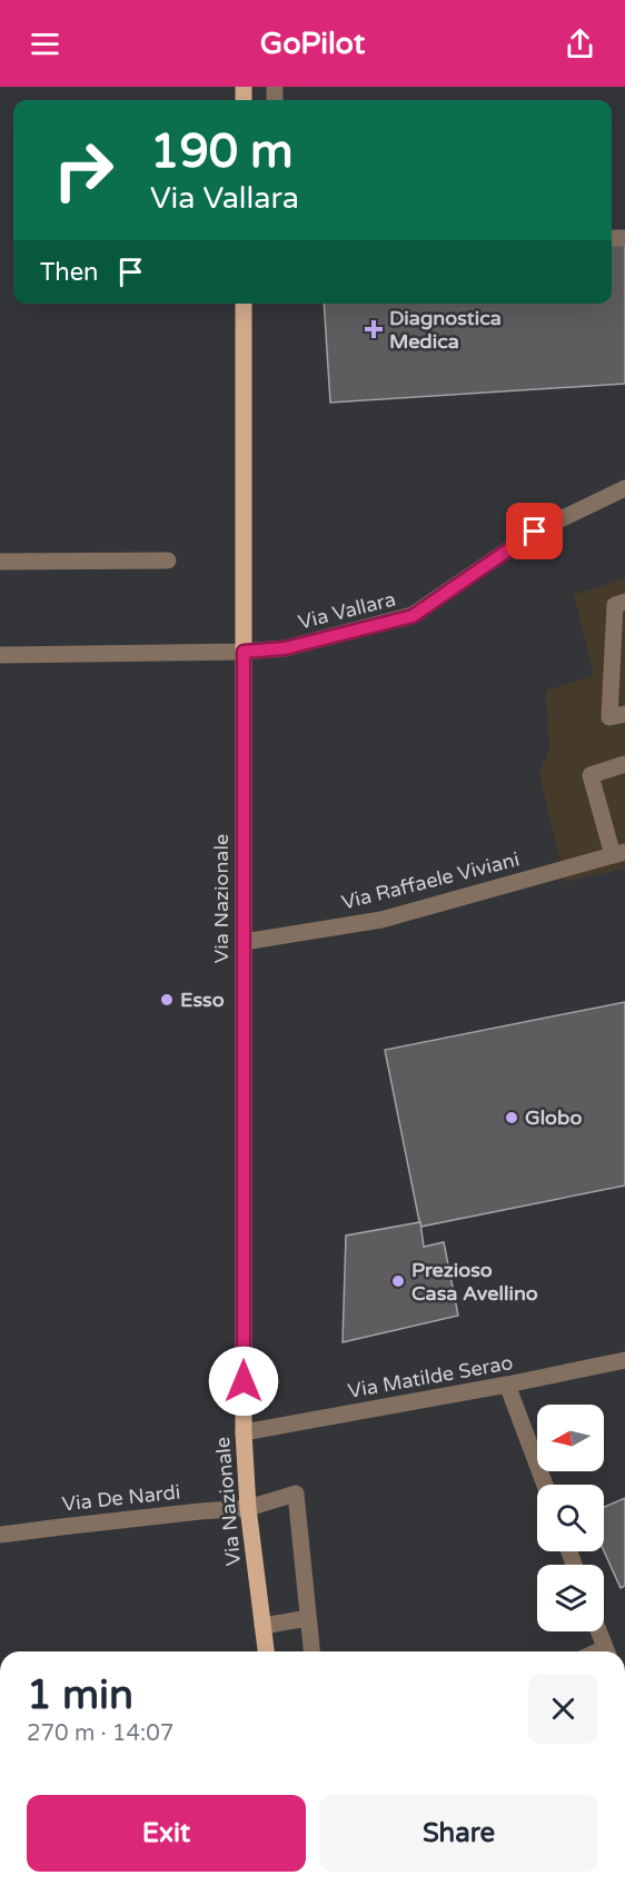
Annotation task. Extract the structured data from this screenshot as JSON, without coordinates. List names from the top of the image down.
{
  "streets": {
    "main road": ["Via Nazionale"],
    "street": [
      "Via Vallara",
      "Via Raffaele Viviani",
      "Via Matilde Serao",
      "Via De Nardi"
    ]
  },
  "crossings": [
    ["Via Vallara", "Via Nazionale"],
    ["Via Raffaele Viviani", "Via Nazionale"],
    ["Via Nazionale", "Via Matilde Serao"],
    ["Via Nazionale", "Via De Nardi"]
  ],
  "places": {
    "health": ["Diagnostica Medica"],
    "other": ["Esso", "Globo", "Prezioso Casa Avellino"]
  },
  "north": "left",
  "page": {
    "header": "GoPilot",
    "turn": ["190 m", "Via Vallara"],
    "then": "Then",
    "heading": ["1 min", "270 m · 14:07"],
    "buttons": ["Exit", "Share"]
  }
}
